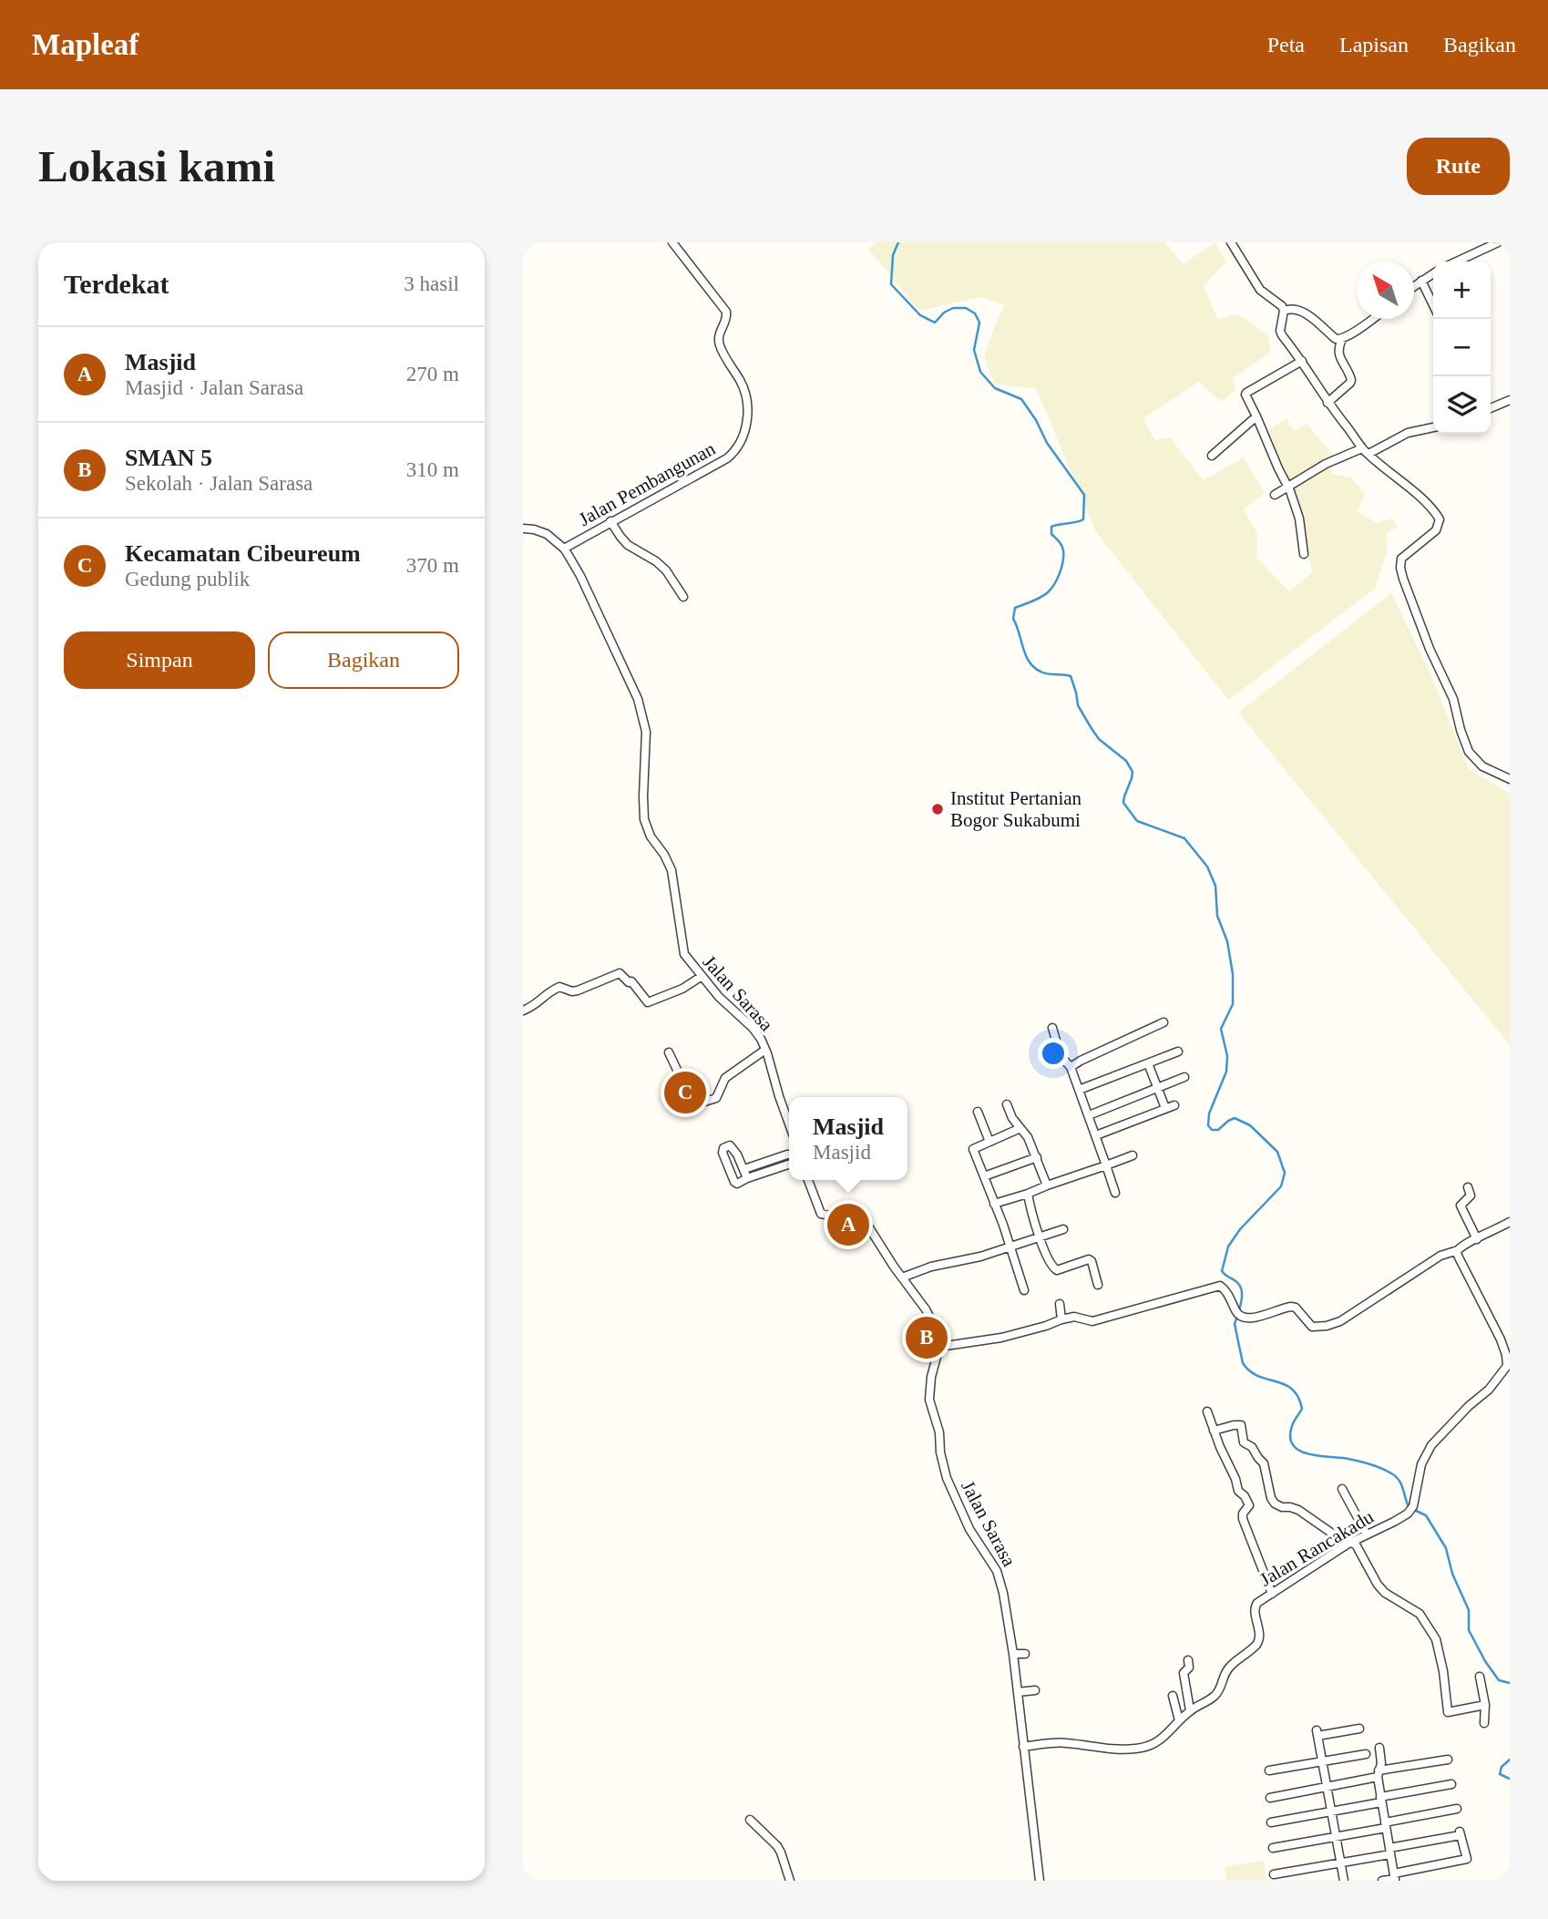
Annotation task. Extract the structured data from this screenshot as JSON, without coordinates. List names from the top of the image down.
{
  "streets": {
    "street": ["Jalan Pembangunan", "Jalan Sarasa", "Jalan Rancakadu"]
  },
  "crossings": [
    ["Jalan Pembangunan", "Jalan Sarasa"],
    ["Jalan Sarasa", "Jalan Rancakadu"]
  ],
  "places": ["Institut Pertanian Bogor Sukabumi"],
  "north": "top left",
  "page": {
    "header": "Mapleaf",
    "nav": ["Peta", "Lapisan", "Bagikan"],
    "buttons": [
      "Rute",
      ["Simpan", "Bagikan"]
    ],
    "title": "Lokasi kami",
    "heading": ["Terdekat", "3 hasil"],
    "map_buttons": ["+", "−"],
    "list": [
      {
        "mark": "A",
        "name": "Masjid",
        "note": "Masjid · Jalan Sarasa",
        "value": "270 m"
      },
      {
        "mark": "B",
        "name": "SMAN 5",
        "note": "Sekolah · Jalan Sarasa",
        "value": "310 m"
      },
      {
        "mark": "C",
        "name": "Kecamatan Cibeureum",
        "note": "Gedung publik",
        "value": "370 m"
      }
    ],
    "pins": ["C", "A", "B"],
    "popup": ["Masjid", "Masjid"]
  }
}
